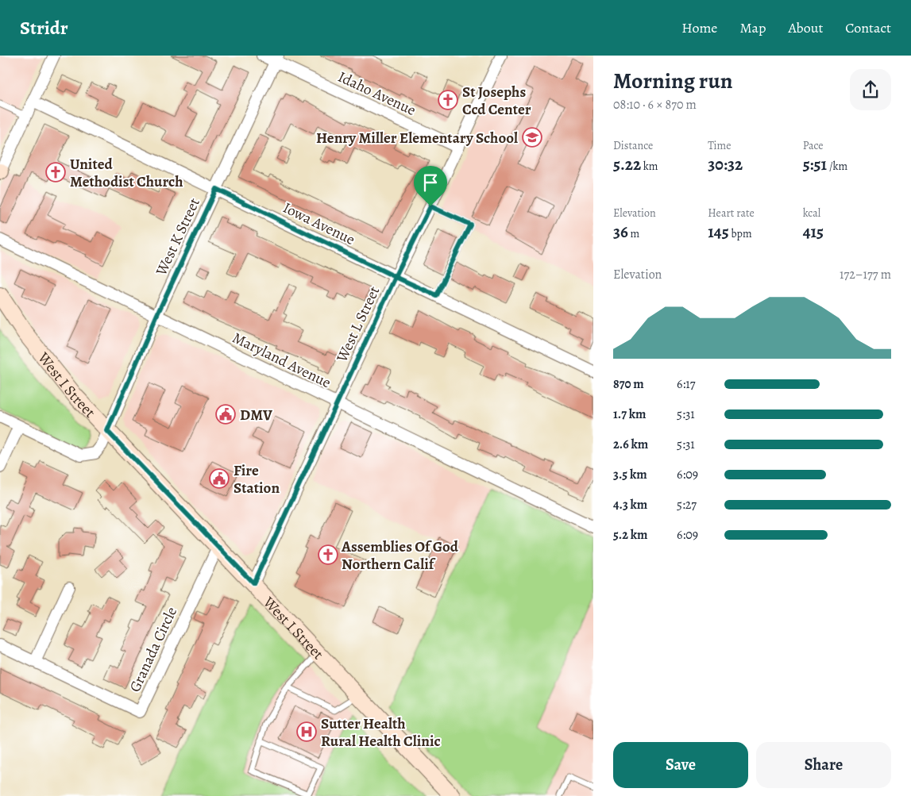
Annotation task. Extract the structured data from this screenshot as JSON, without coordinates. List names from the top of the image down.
{
  "streets": {
    "street": [
      "Idaho Avenue",
      "Iowa Avenue",
      "West K Street",
      "West L Street",
      "Maryland Avenue",
      "West I Street",
      "Granada Circle"
    ]
  },
  "crossings": [
    ["Idaho Avenue", "West K Street"],
    ["Idaho Avenue", "West L Street"],
    ["Iowa Avenue", "West K Street"],
    ["Iowa Avenue", "West L Street"],
    ["West K Street", "Maryland Avenue"],
    ["West K Street", "West I Street"],
    ["West L Street", "Maryland Avenue"],
    ["West L Street", "West I Street"],
    ["West I Street", "Granada Circle"]
  ],
  "places": {
    "church": ["St Josephs Ccd Center", "United Methodist Church", "Assemblies Of God Northern Calif"],
    "school or university": ["Henry Miller Elementary School"],
    "public building": ["DMV", "Fire Station"],
    "hospital": ["Sutter Health Rural Health Clinic"]
  },
  "page": {
    "header": "Stridr",
    "nav": [
      "Home",
      "Map",
      "About",
      "Contact"
    ],
    "heading": ["Morning run", "08:10 · 6 × 870 m"],
    "stats": [
      ["Distance", "5.22 km"],
      ["Time", "30:32"],
      ["Pace", "5:51 /km"],
      ["Elevation", "36 m"],
      ["Heart rate", "145 bpm"],
      ["kcal", "415"]
    ],
    "chart": ["Elevation", "172–177 m"],
    "list": [
      {
        "name": "870 m",
        "note": "6:17"
      },
      {
        "name": "1.7 km",
        "note": "5:31"
      },
      {
        "name": "2.6 km",
        "note": "5:31"
      },
      {
        "name": "3.5 km",
        "note": "6:09"
      },
      {
        "name": "4.3 km",
        "note": "5:27"
      },
      {
        "name": "5.2 km",
        "note": "6:09"
      }
    ],
    "buttons": ["Save", "Share"]
  }
}
